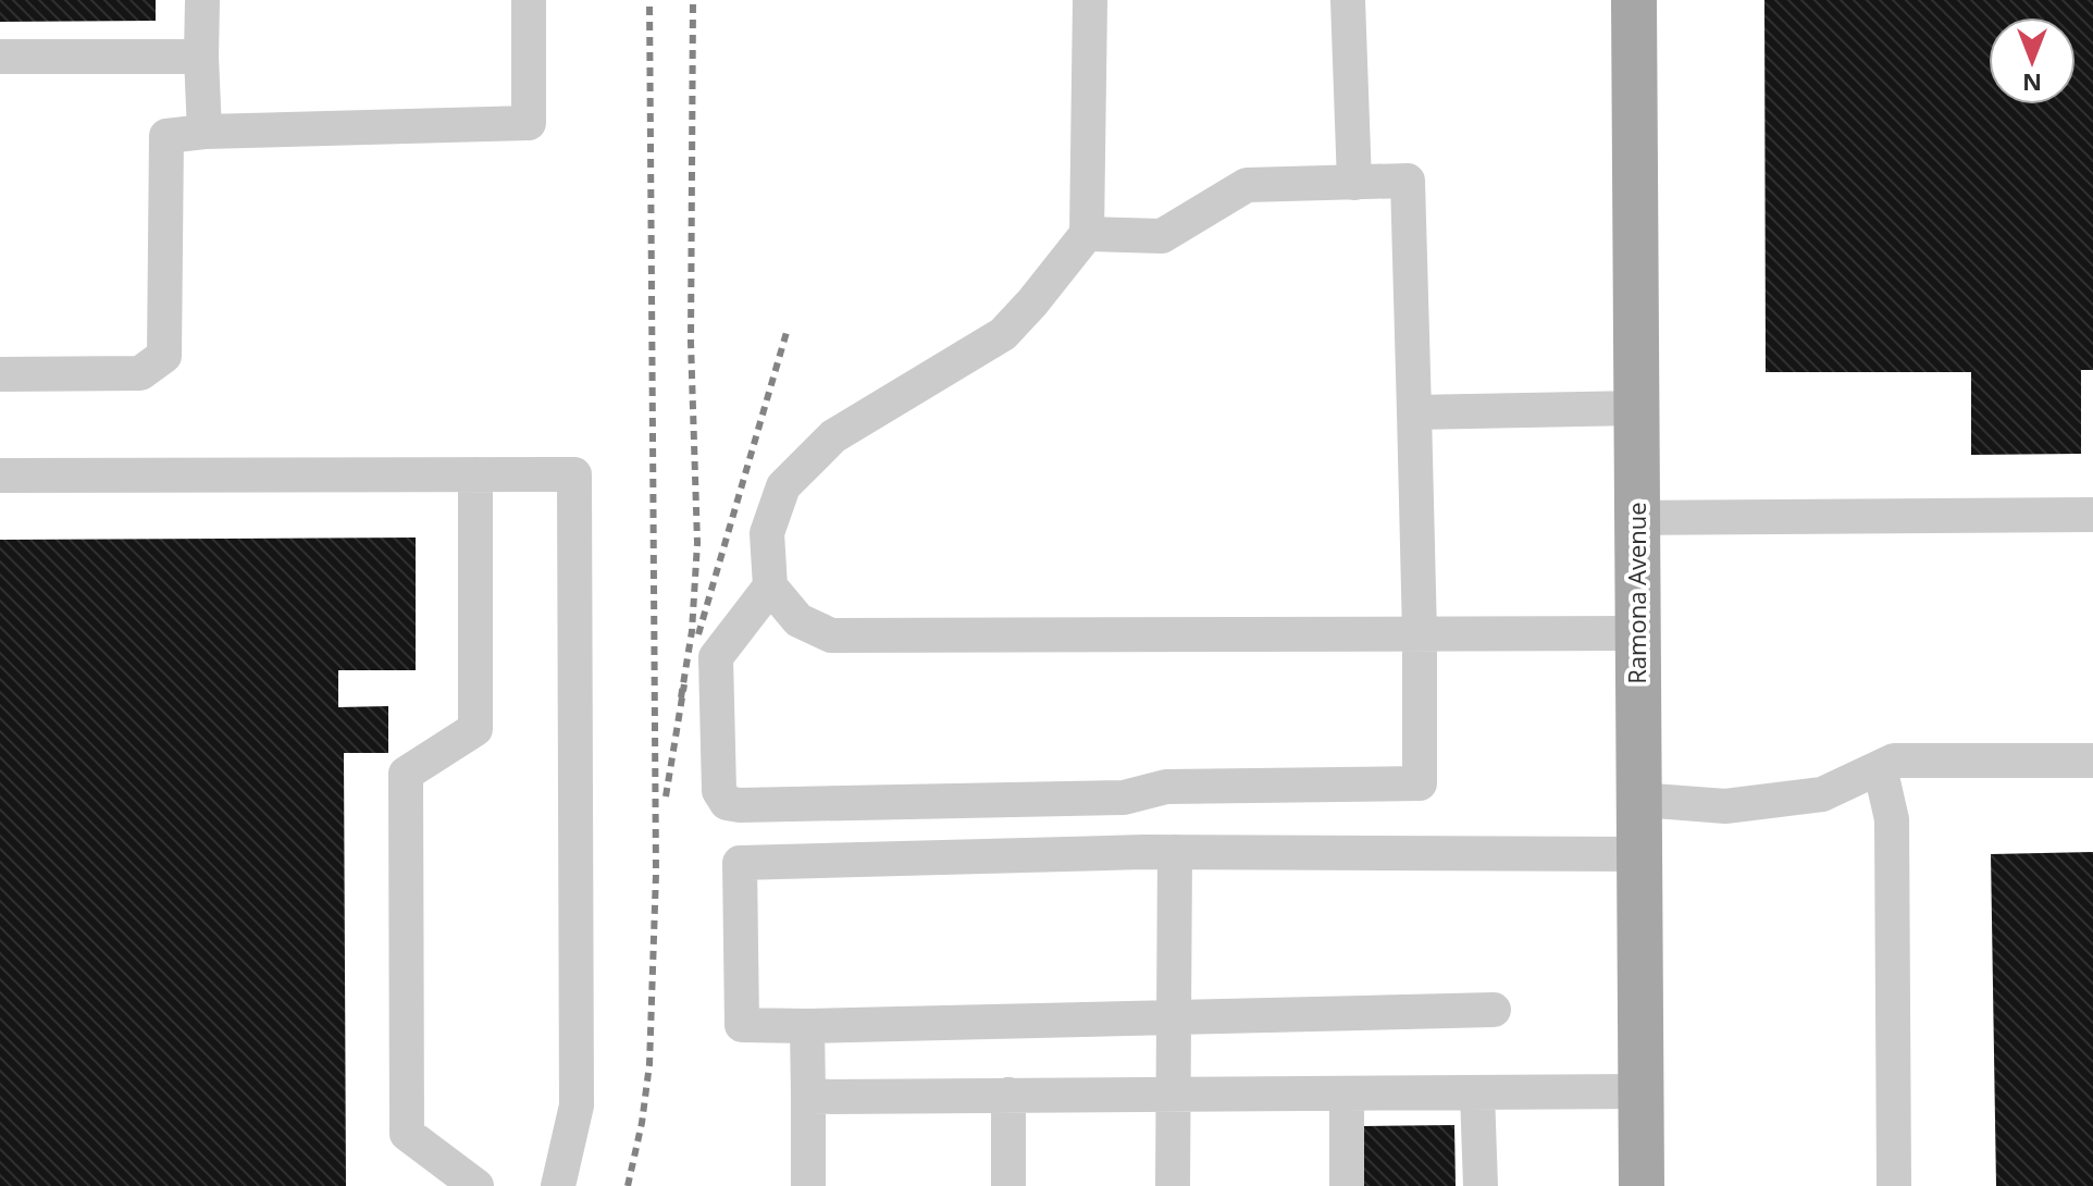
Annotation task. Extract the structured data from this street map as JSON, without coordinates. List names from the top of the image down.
{
  "streets": {
    "main road": ["Ramona Avenue"]
  },
  "north": "bottom"
}
